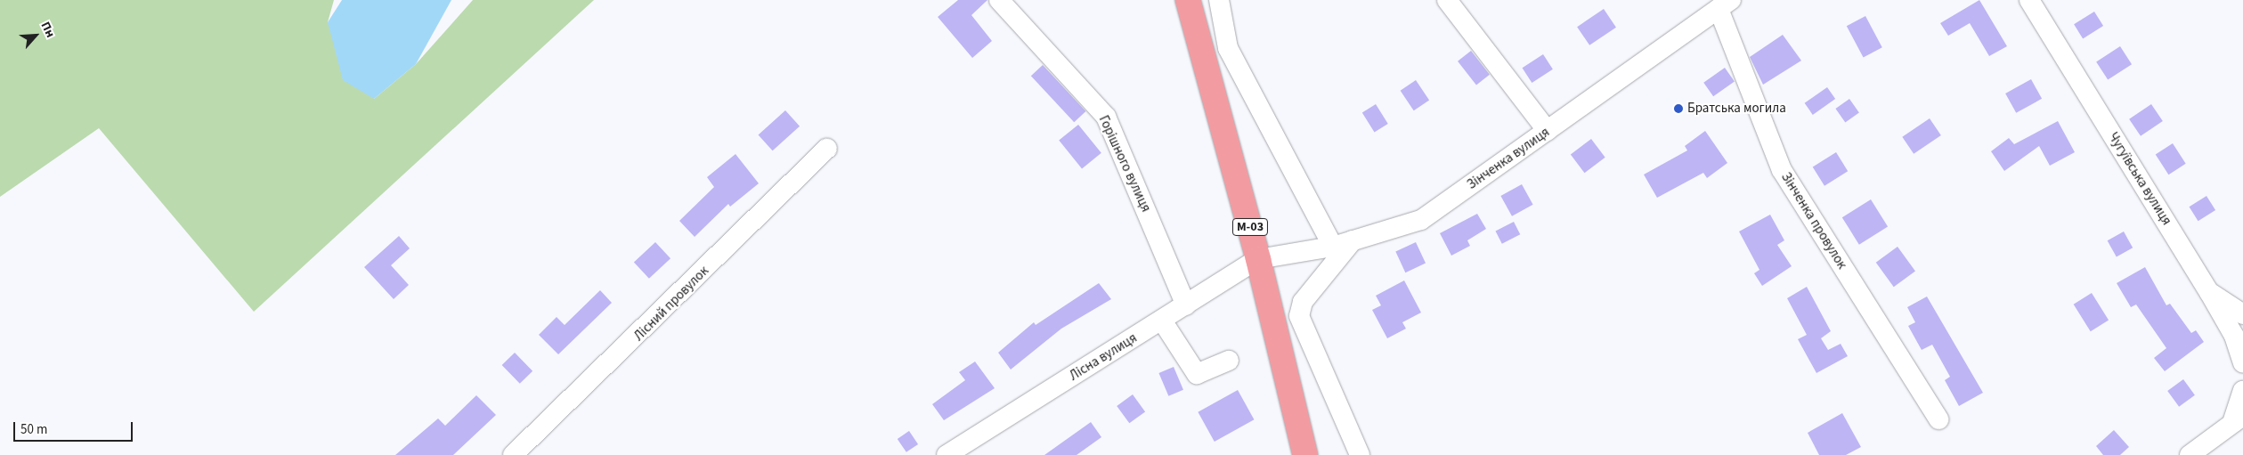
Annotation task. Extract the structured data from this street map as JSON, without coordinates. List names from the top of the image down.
{
  "streets": {
    "highway": ["М-03"],
    "street": [
      "Зінченка вулиця",
      "Горішного вулиця",
      "Чугуївська вулиця",
      "Зінченка провулок",
      "Лісний провулок",
      "Лісна вулиця"
    ]
  },
  "crossings": [
    ["Зінченка вулиця", "Зінченка провулок"],
    ["Зінченка вулиця", "М-03"],
    ["Зінченка вулиця", "Лісна вулиця"],
    ["Горішного вулиця", "Лісна вулиця"],
    ["М-03", "Лісна вулиця"]
  ],
  "places": ["Братська могила"],
  "scale_bar": "50 m",
  "north": "top right"
}
